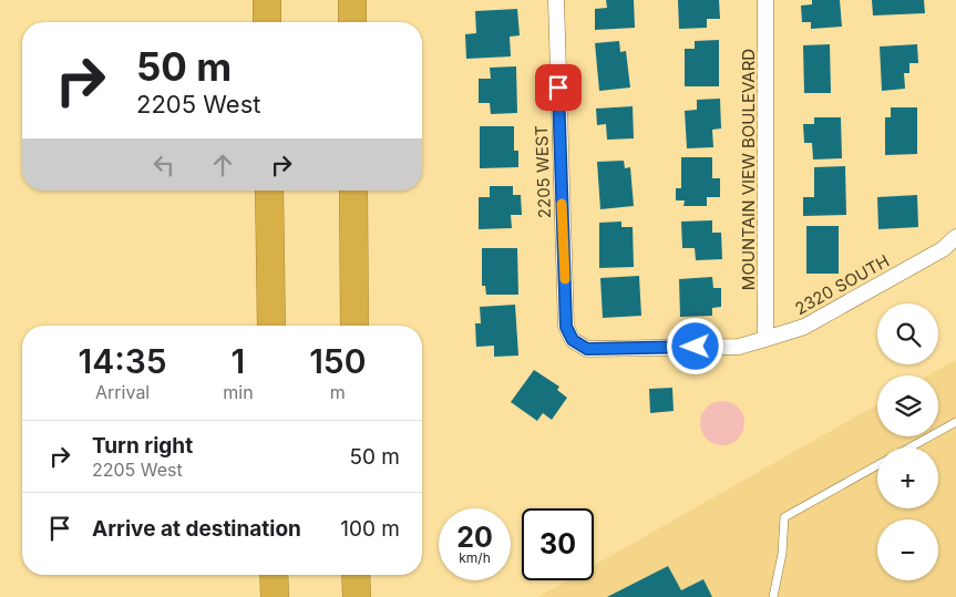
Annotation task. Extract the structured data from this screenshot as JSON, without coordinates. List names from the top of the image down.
{
  "streets": {
    "street": ["MOUNTAIN VIEW BOULEVARD", "2205 WEST", "2320 SOUTH"]
  },
  "crossings": [
    ["MOUNTAIN VIEW BOULEVARD", "2320 SOUTH"],
    ["2205 WEST", "2320 SOUTH"]
  ],
  "page": {
    "turn": ["50 m", "2205 West"],
    "map_buttons": ["+", "−"],
    "eta": [
      "14:35",
      "Arrival",
      "1",
      "min",
      "150",
      "m"
    ],
    "list": [
      {
        "name": "Turn right",
        "note": "2205 West",
        "value": "50 m"
      },
      {
        "name": "Arrive at destination",
        "value": "100 m"
      }
    ],
    "speed": "20 km/h",
    "limit": "30"
  }
}
